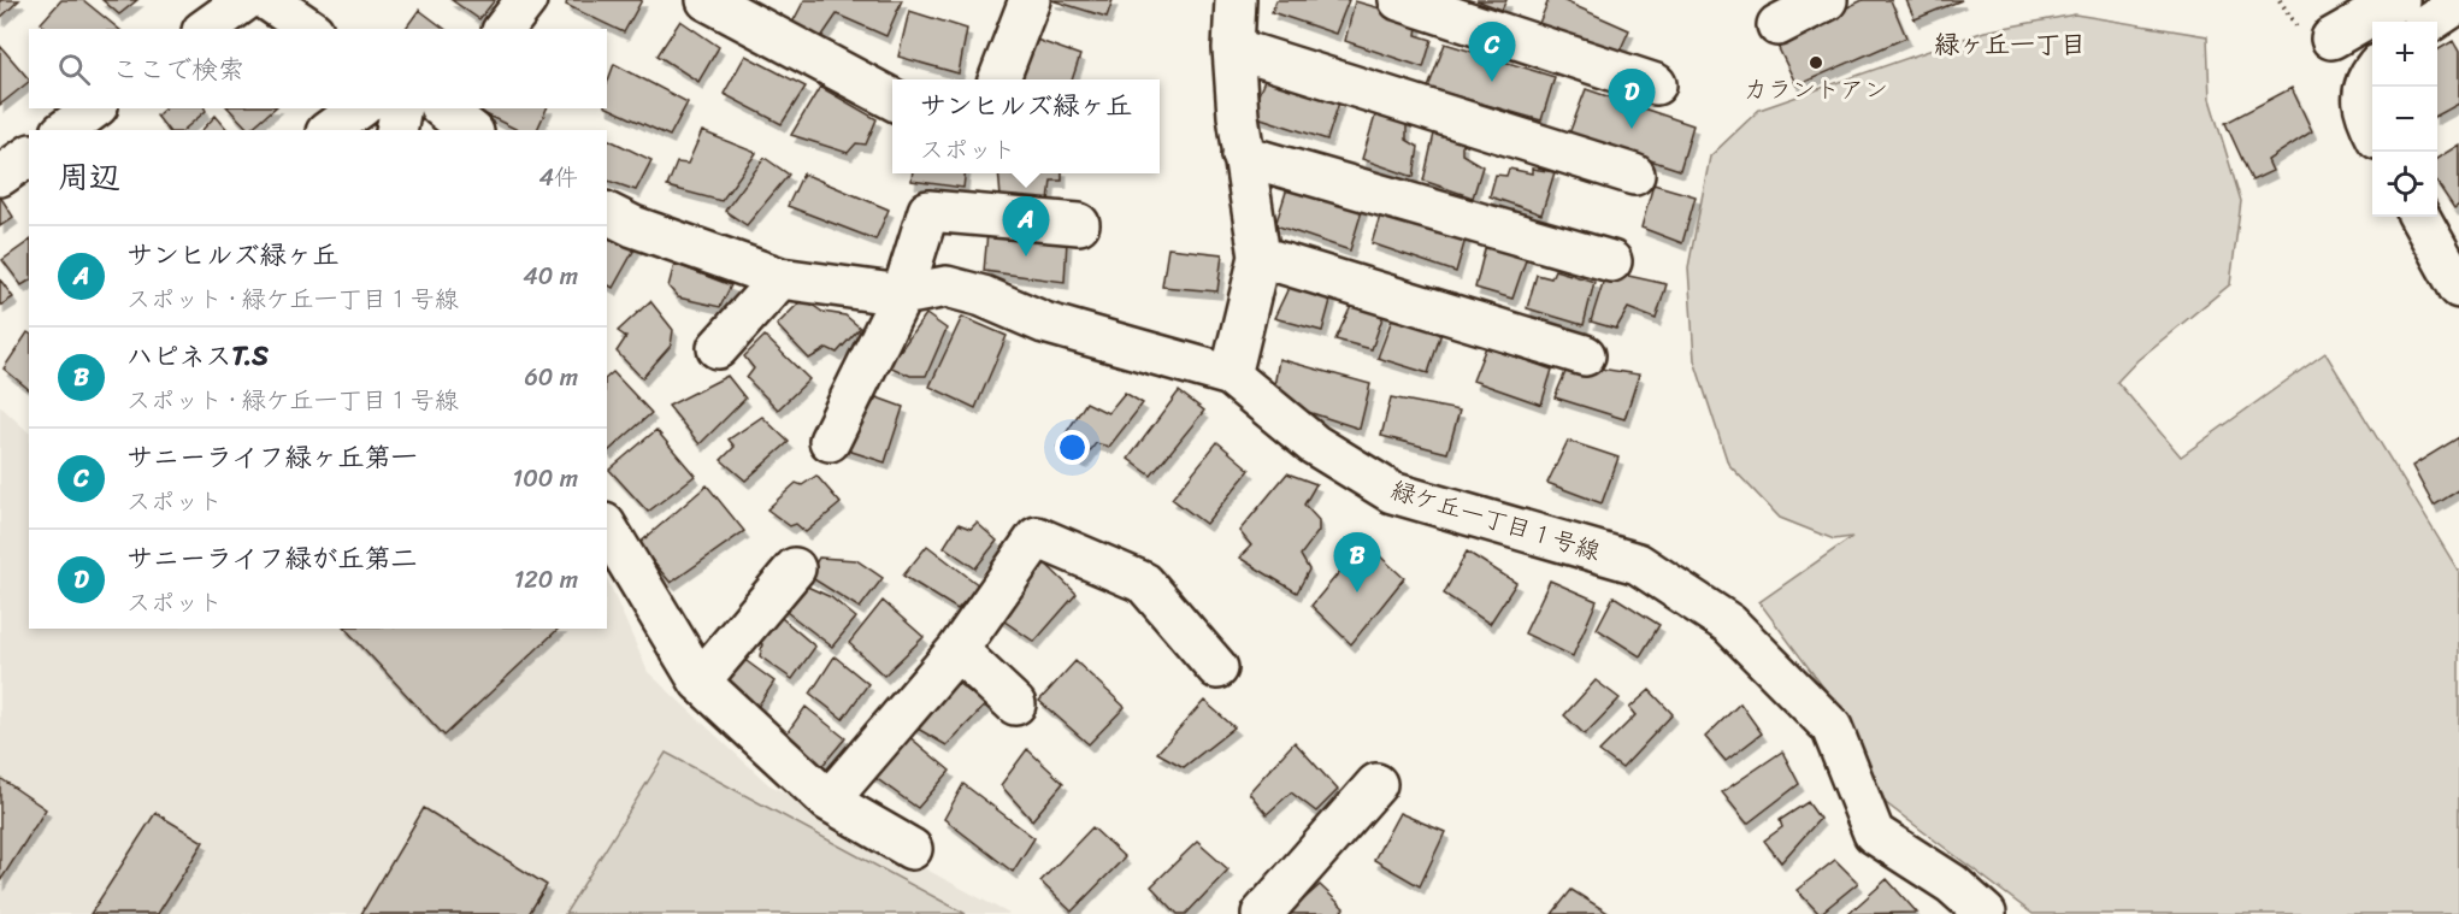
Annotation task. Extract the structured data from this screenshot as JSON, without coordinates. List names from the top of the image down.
{
  "streets": {
    "street": ["緑ケ丘一丁目１号線"]
  },
  "districts": ["緑ヶ丘一丁目"],
  "places": ["カラントアン"],
  "page": {
    "map_buttons": ["+", "−"],
    "pins": [
      "C",
      "D",
      "A",
      "B"
    ],
    "search": "ここで検索",
    "popup": ["サンヒルズ緑ヶ丘", "スポット"],
    "heading": ["周辺", "4件"],
    "list": [
      {
        "mark": "A",
        "name": "サンヒルズ緑ヶ丘",
        "note": "スポット · 緑ケ丘一丁目１号線",
        "value": "40 m"
      },
      {
        "mark": "B",
        "name": "ハピネスT.S",
        "note": "スポット · 緑ケ丘一丁目１号線",
        "value": "60 m"
      },
      {
        "mark": "C",
        "name": "サニーライフ緑ヶ丘第一",
        "note": "スポット",
        "value": "100 m"
      },
      {
        "mark": "D",
        "name": "サニーライフ緑が丘第二",
        "note": "スポット",
        "value": "120 m"
      }
    ]
  }
}
